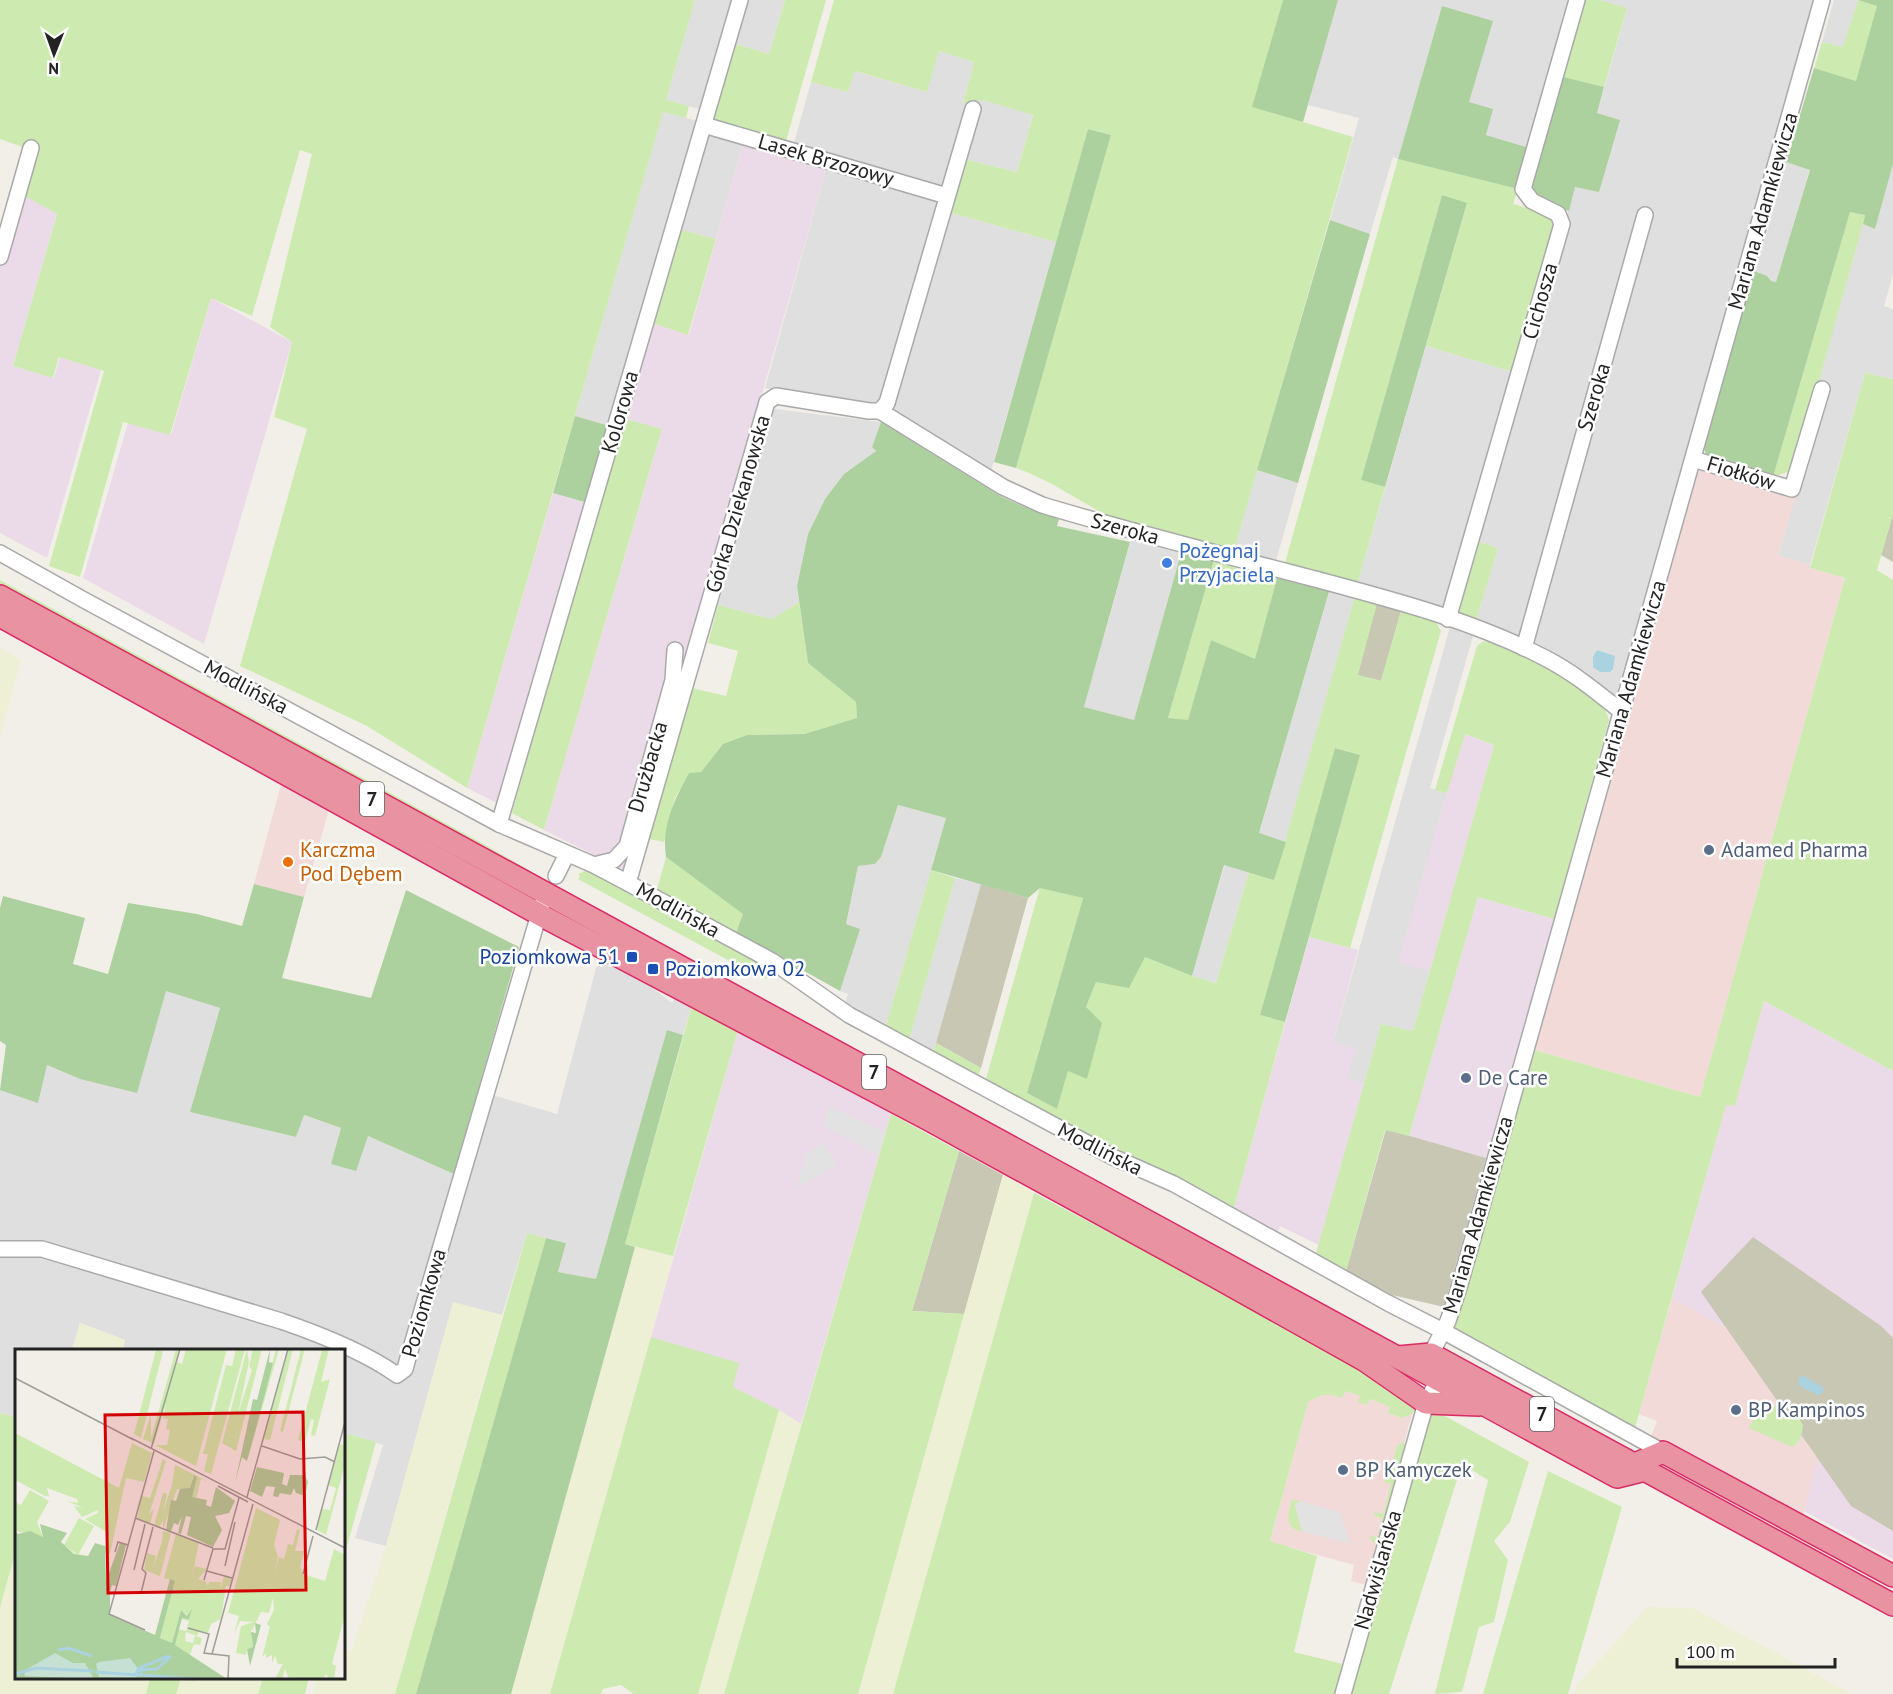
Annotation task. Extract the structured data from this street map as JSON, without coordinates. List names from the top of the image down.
{
  "streets": {
    "highway": ["7"],
    "street": [
      "Lasek Brzozowy",
      "Mariana Adamkiewicza",
      "Cichosza",
      "Szeroka",
      "Kolorowa",
      "Fiołków",
      "Górka Dziekanowska",
      "Modlińska",
      "Drużbacka",
      "Poziomkowa",
      "Nadwiślańska"
    ]
  },
  "crossings": [
    ["Lasek Brzozowy", "Kolorowa"],
    ["Mariana Adamkiewicza", "Szeroka"],
    ["Mariana Adamkiewicza", "Fiołków"],
    ["Mariana Adamkiewicza", "Modlińska"],
    ["Mariana Adamkiewicza", "7"],
    ["Cichosza", "Szeroka"],
    ["Szeroka", "Górka Dziekanowska"],
    ["Kolorowa", "Modlińska"],
    ["Górka Dziekanowska", "Modlińska"],
    ["Modlińska", "Drużbacka"],
    ["7", "Poziomkowa"],
    ["7", "Nadwiślańska"]
  ],
  "places": {
    "other": [
      "Pożegnaj Przyjaciela",
      "Adamed Pharma",
      "Karczma Pod Dębem",
      "De Care",
      "BP Kampinos",
      "BP Kamyczek"
    ],
    "transit": ["Poziomkowa 51", "Poziomkowa 02"]
  },
  "scale_bar": "100 m",
  "north": "bottom"
}
